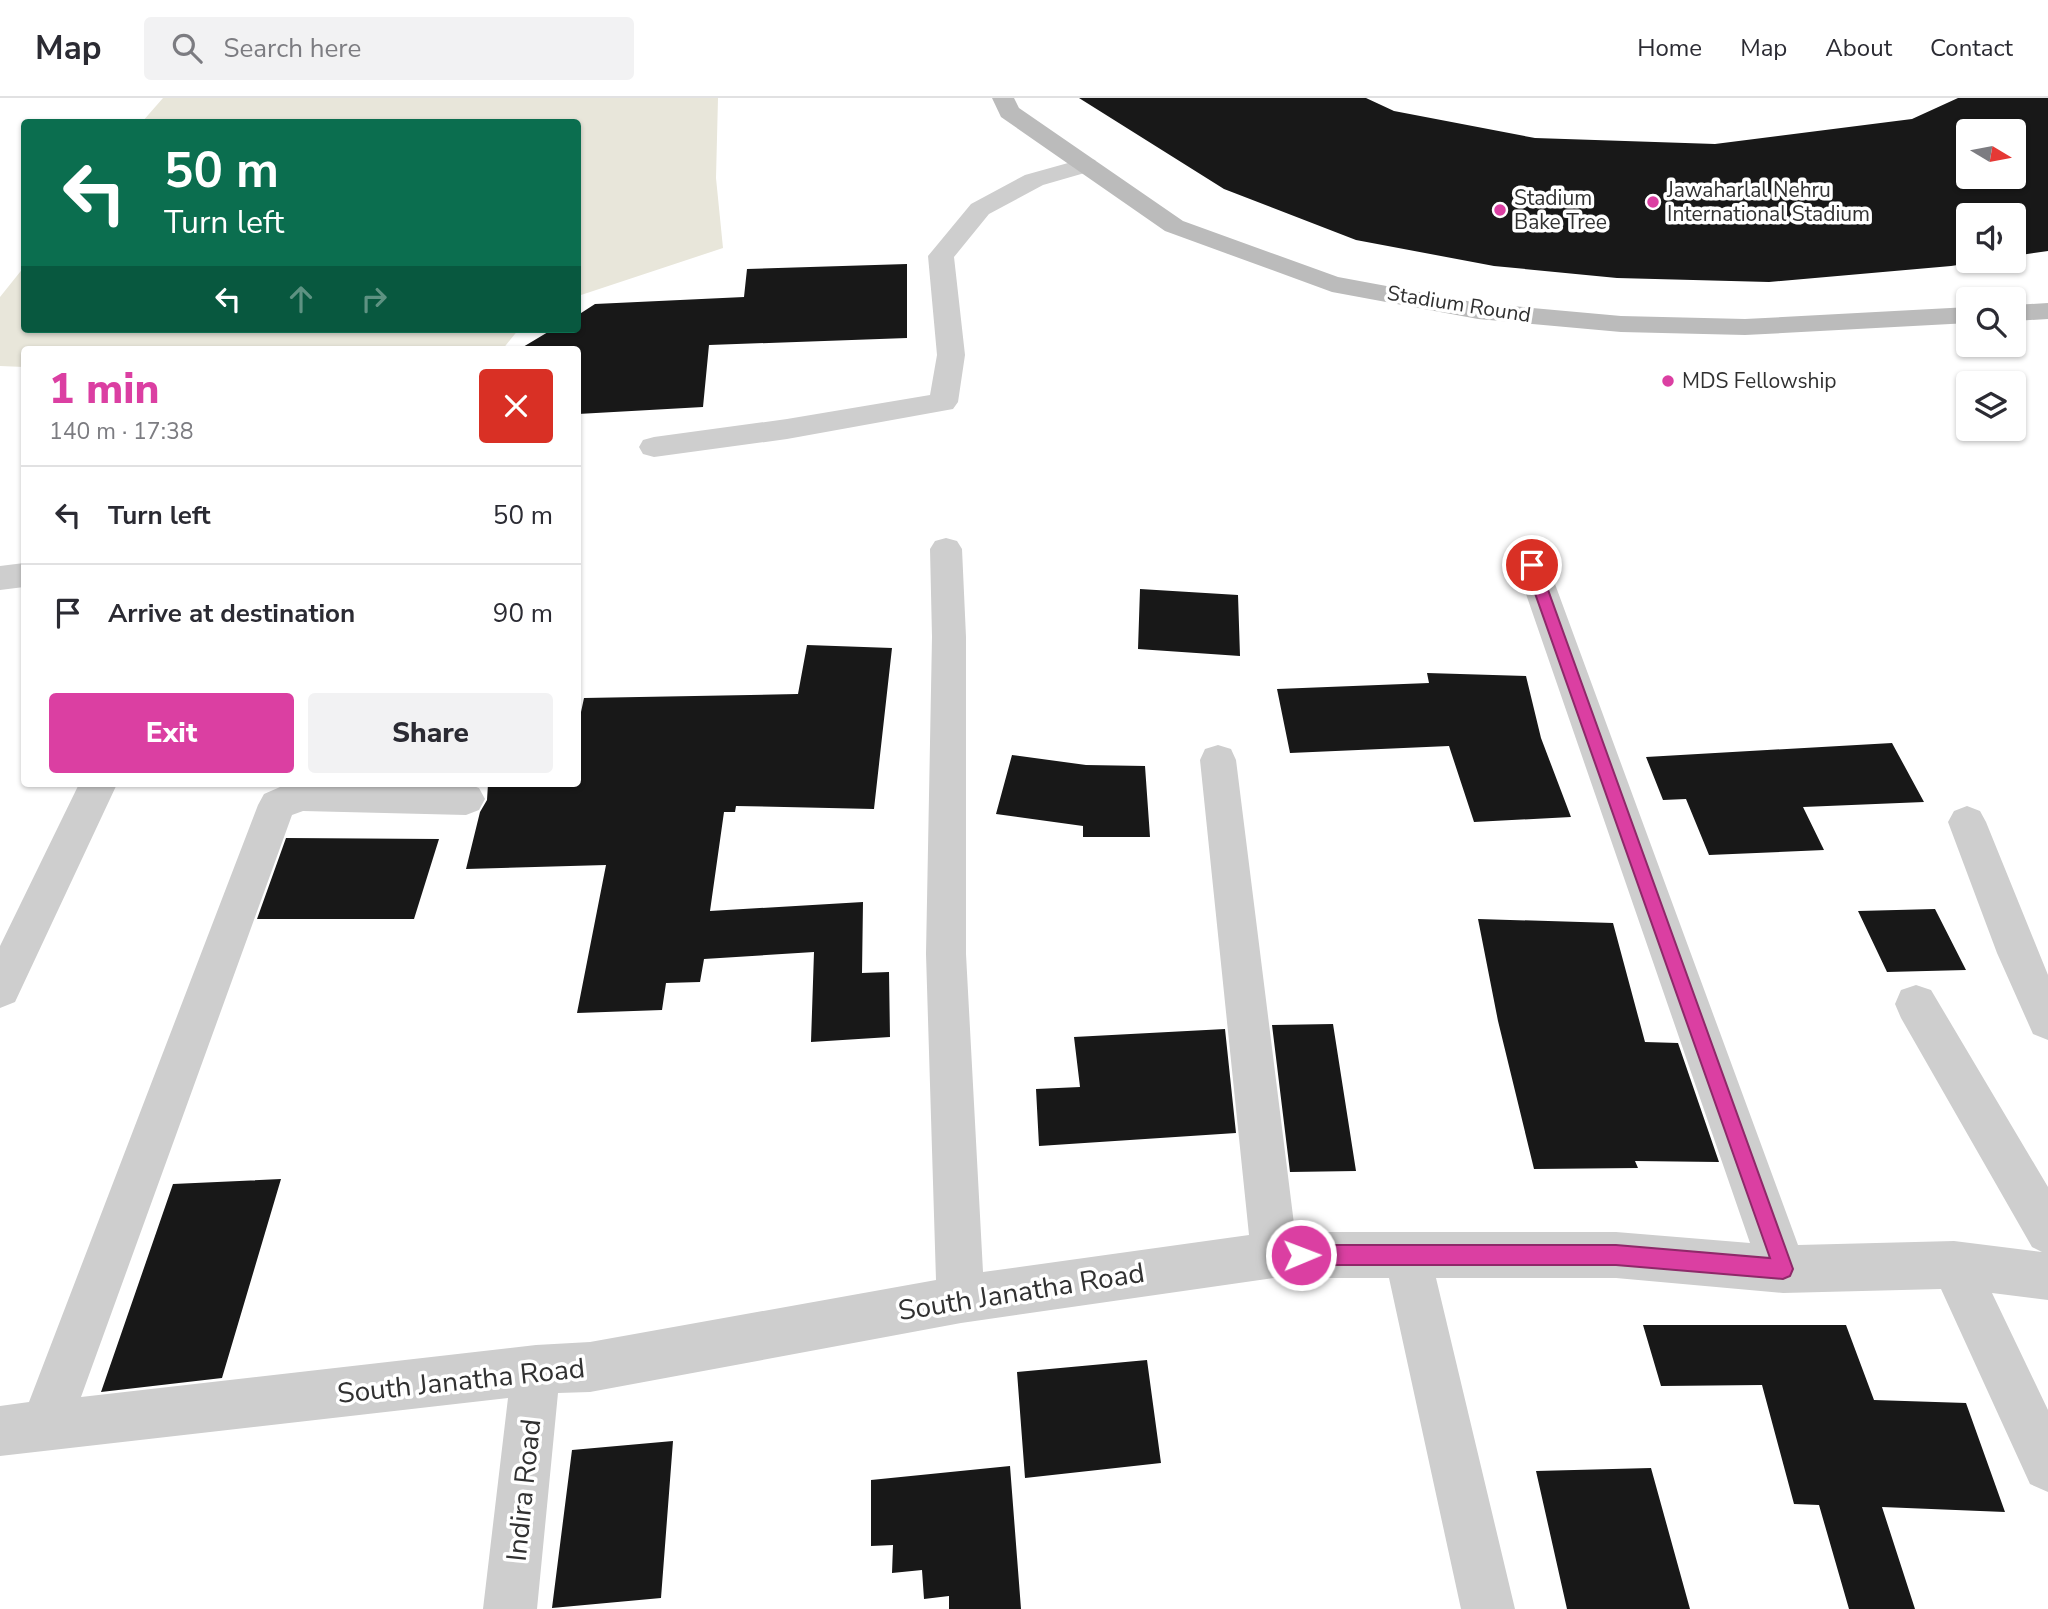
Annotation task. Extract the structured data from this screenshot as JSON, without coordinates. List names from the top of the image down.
{
  "streets": {
    "street": ["Stadium Round", "South Janatha Road", "Indira Road"]
  },
  "crossings": [
    ["South Janatha Road", "Indira Road"]
  ],
  "places": ["Jawaharlal Nehru International Stadium", "Stadium Bake Tree", "MDS Fellowship"],
  "north": "right",
  "page": {
    "header": "Map",
    "search": "Search here",
    "nav": [
      "Home",
      "Map",
      "About",
      "Contact"
    ],
    "turn": ["50 m", "Turn left"],
    "heading": ["1 min", "140 m · 17:38"],
    "list": [
      {
        "name": "Turn left",
        "value": "50 m"
      },
      {
        "name": "Arrive at destination",
        "value": "90 m"
      }
    ],
    "buttons": ["Exit", "Share"]
  }
}
